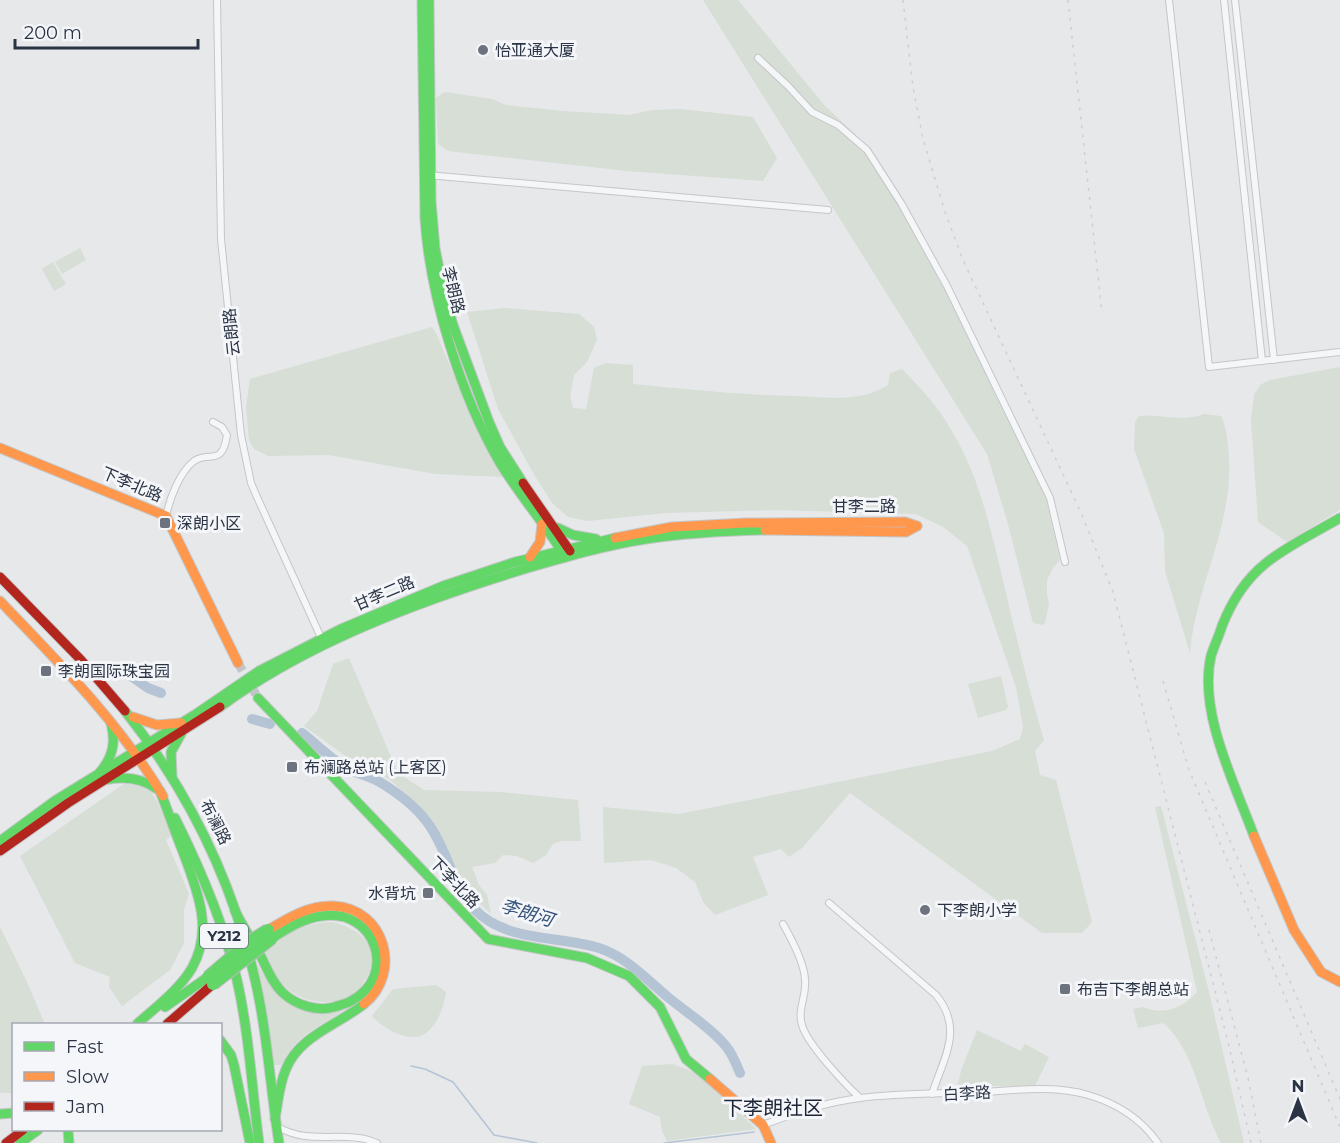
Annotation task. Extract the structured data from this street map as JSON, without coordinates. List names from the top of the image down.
{
  "streets": {
    "main road": [
      "李朗路",
      "下李北路",
      "甘李二路",
      "布澜路",
      "Y212"
    ],
    "street": ["云朗路", "白李路"]
  },
  "crossings": [
    ["李朗路", "甘李二路"],
    ["云朗路", "甘李二路"],
    ["下李北路", "白李路"],
    ["甘李二路", "布澜路"],
    ["甘李二路", "Y212"]
  ],
  "districts": ["下李朗社区"],
  "water": ["李朗河"],
  "places": {
    "other": ["怡亚通大厦", "下李朗小学"],
    "transit": [
      "深朗小区",
      "李朗国际珠宝园",
      "布澜路总站 (上客区)",
      "水背坑",
      "布吉下李朗总站"
    ]
  },
  "legend": ["Fast", "Slow", "Jam"],
  "scale_bar": "200 m",
  "north": "top"
}
